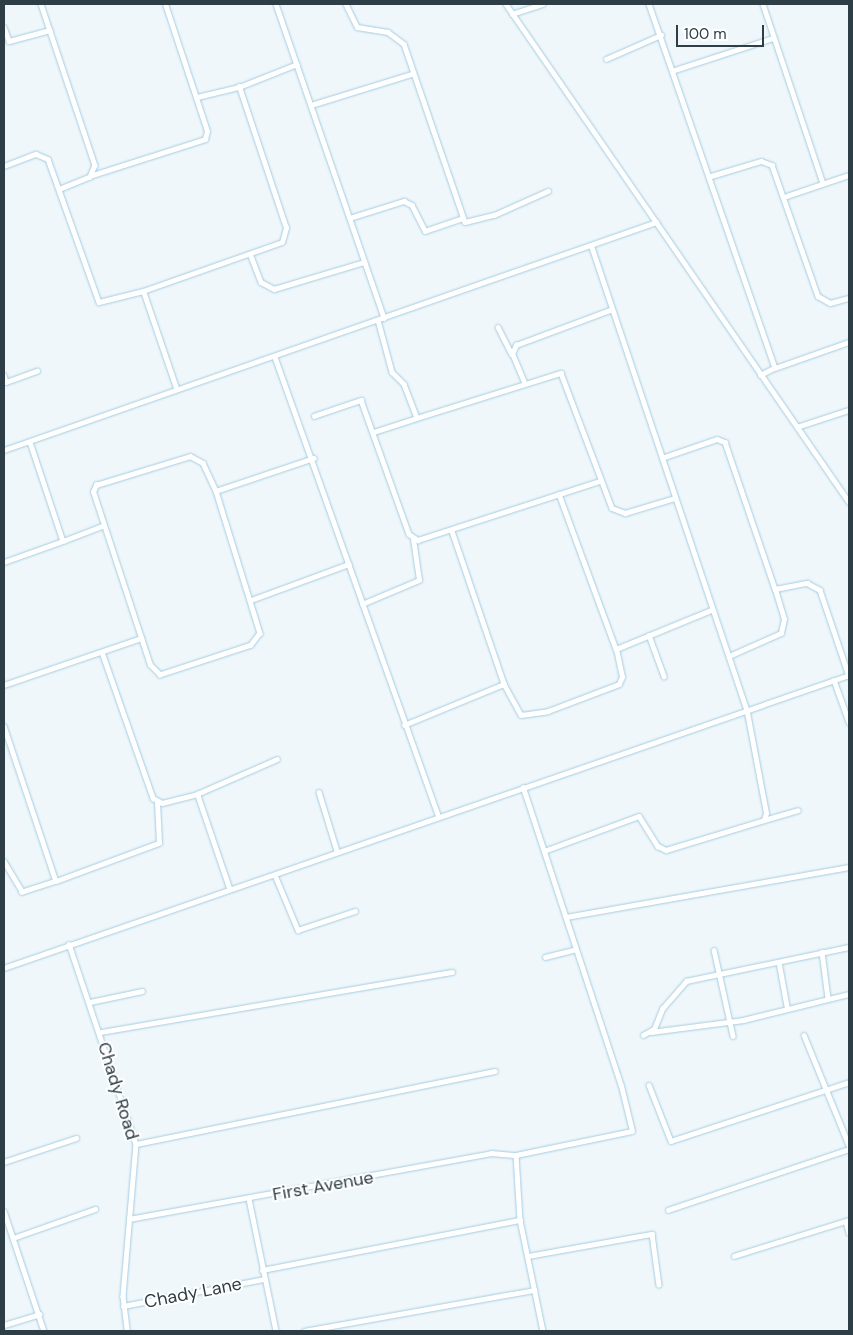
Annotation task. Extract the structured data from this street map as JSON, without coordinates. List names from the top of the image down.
{
  "streets": {
    "street": ["Chady Road", "First Avenue", "Chady Lane"]
  },
  "crossings": [
    ["Chady Road", "First Avenue"],
    ["Chady Road", "Chady Lane"]
  ],
  "scale_bar": "100 m"
}
